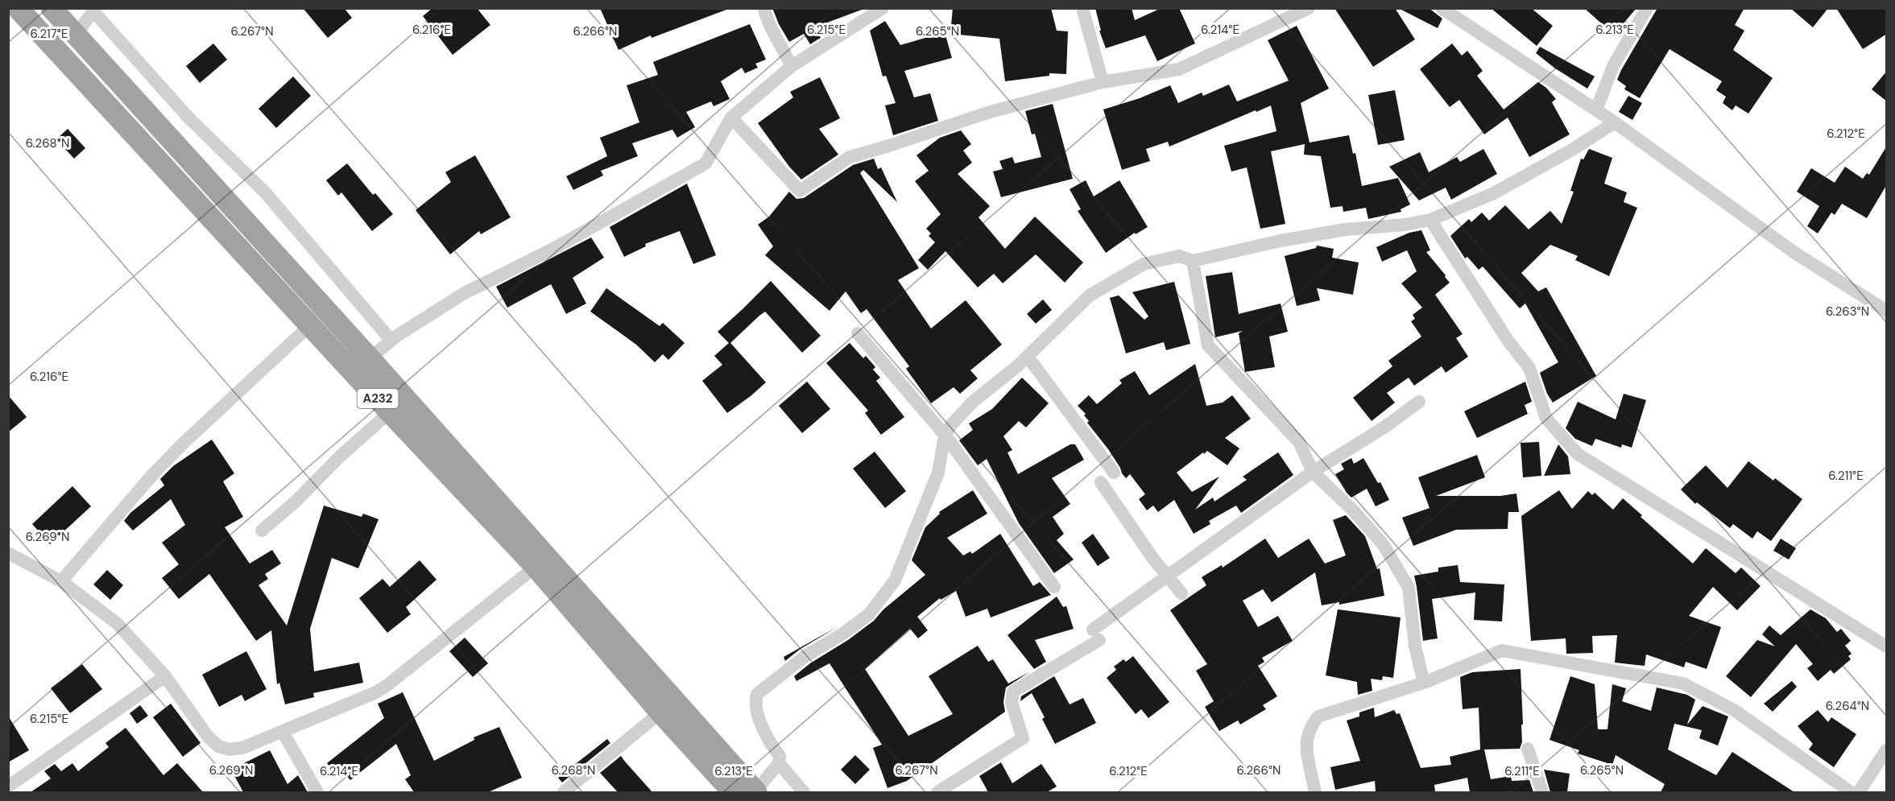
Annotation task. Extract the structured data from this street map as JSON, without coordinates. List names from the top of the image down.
{
  "streets": {
    "highway": ["A232"]
  },
  "coordinates": [
    "6.216°E",
    "6.215°E",
    "6.214°E",
    "6.213°E",
    "6.267°N",
    "6.266°N",
    "6.265°N",
    "6.217°E",
    "6.212°E",
    "6.268°N",
    "6.263°N",
    "6.211°E",
    "6.269°N",
    "6.264°N"
  ]
}
